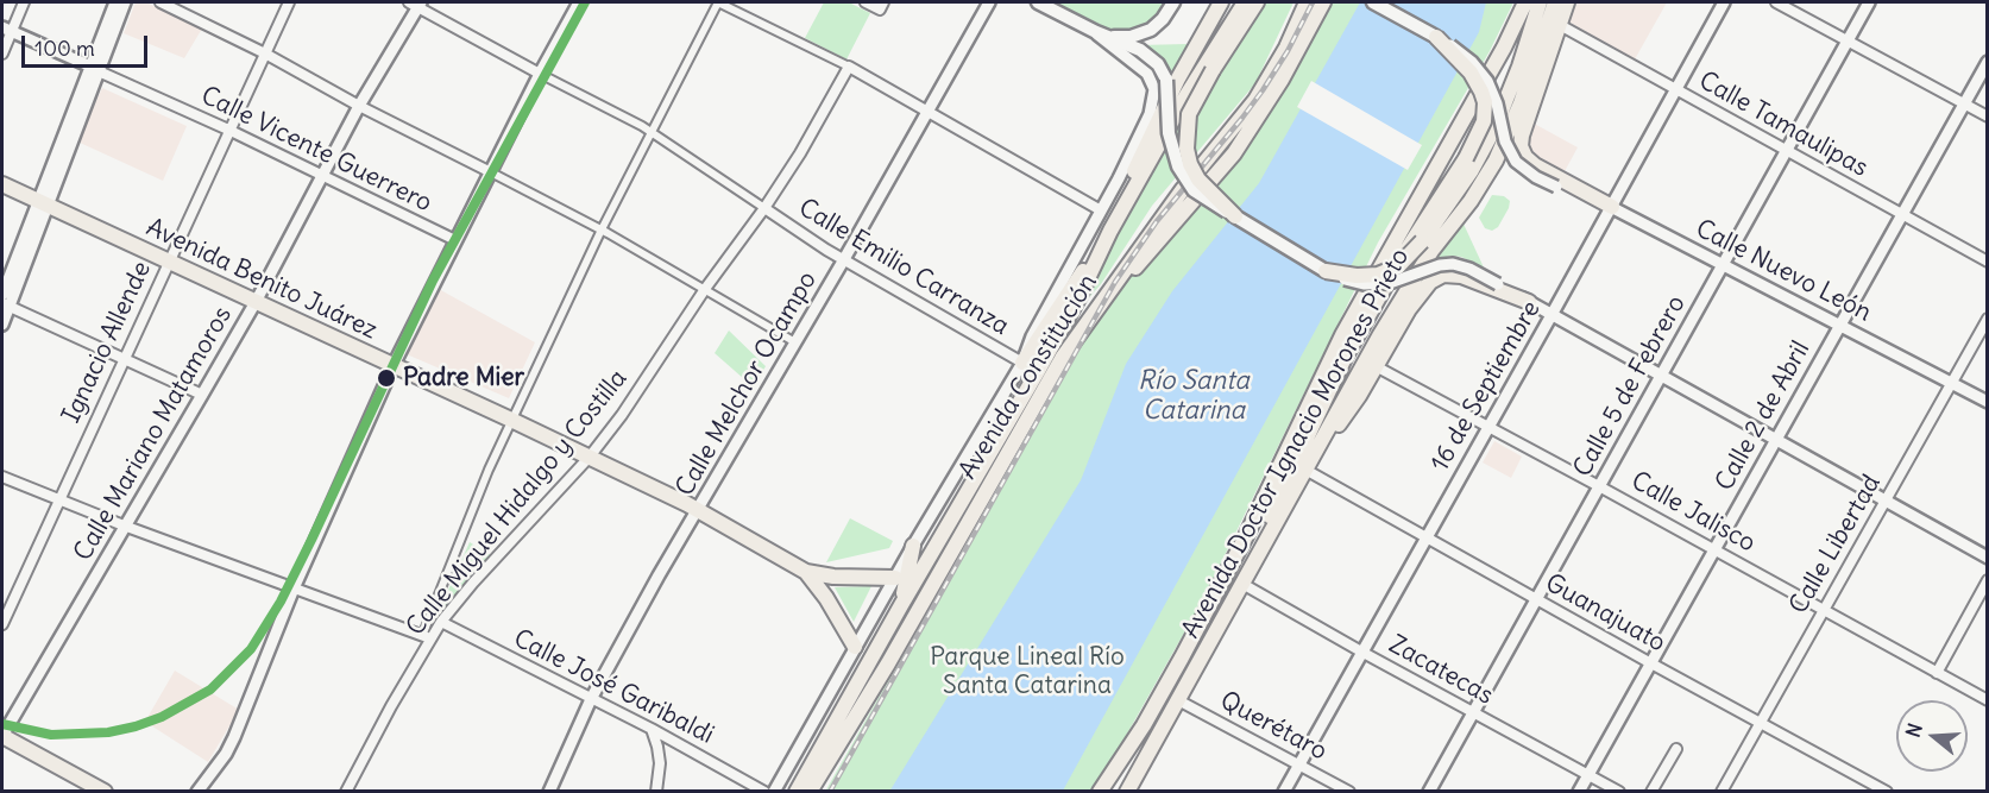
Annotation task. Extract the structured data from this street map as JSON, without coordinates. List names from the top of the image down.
{
  "streets": {
    "main road": ["Avenida Benito Juárez", "Avenida Constitución", "Avenida Doctor Ignacio Morones Prieto"],
    "street": [
      "Calle Tamaulipas",
      "Calle Vicente Guerrero",
      "Calle Emilio Carranza",
      "Calle Nuevo León",
      "Ignacio Allende",
      "Calle Melchor Ocampo",
      "16 de Septiembre",
      "Calle 5 de Febrero",
      "Calle 2 de Abril",
      "Calle Mariano Matamoros",
      "Calle Miguel Hidalgo y Costilla",
      "Calle Jalisco",
      "Calle Libertad",
      "Guanajuato",
      "Zacatecas",
      "Calle José Garibaldi",
      "Querétaro"
    ]
  },
  "crossings": [
    ["Calle Tamaulipas", "16 de Septiembre"],
    ["Calle Tamaulipas", "Calle 5 de Febrero"],
    ["Calle Tamaulipas", "Calle 2 de Abril"],
    ["Calle Vicente Guerrero", "Ignacio Allende"],
    ["Calle Vicente Guerrero", "Calle Mariano Matamoros"],
    ["Calle Emilio Carranza", "Calle Melchor Ocampo"],
    ["Calle Emilio Carranza", "Calle Miguel Hidalgo y Costilla"],
    ["Calle Nuevo León", "16 de Septiembre"],
    ["Calle Nuevo León", "Calle 5 de Febrero"],
    ["Calle Nuevo León", "Calle 2 de Abril"],
    ["Calle Nuevo León", "Calle Libertad"],
    ["Avenida Benito Juárez", "Ignacio Allende"],
    ["Avenida Benito Juárez", "Calle Melchor Ocampo"],
    ["Avenida Benito Juárez", "Calle Mariano Matamoros"],
    ["Avenida Benito Juárez", "Calle Miguel Hidalgo y Costilla"],
    ["Calle Melchor Ocampo", "Calle José Garibaldi"],
    ["16 de Septiembre", "Calle Jalisco"],
    ["16 de Septiembre", "Guanajuato"],
    ["16 de Septiembre", "Zacatecas"],
    ["16 de Septiembre", "Querétaro"],
    ["Calle 5 de Febrero", "Calle Jalisco"],
    ["Calle 5 de Febrero", "Guanajuato"],
    ["Calle 5 de Febrero", "Zacatecas"],
    ["Calle 2 de Abril", "Calle Jalisco"],
    ["Calle 2 de Abril", "Guanajuato"],
    ["Calle 2 de Abril", "Zacatecas"],
    ["Avenida Doctor Ignacio Morones Prieto", "Guanajuato"],
    ["Avenida Doctor Ignacio Morones Prieto", "Zacatecas"],
    ["Avenida Doctor Ignacio Morones Prieto", "Querétaro"],
    ["Calle Miguel Hidalgo y Costilla", "Calle José Garibaldi"],
    ["Calle Jalisco", "Calle Libertad"],
    ["Calle Libertad", "Guanajuato"]
  ],
  "water": ["Río Santa Catarina"],
  "parks": ["Parque Lineal Río Santa Catarina"],
  "places": ["Padre Mier"],
  "scale_bar": "100 m",
  "north": "left"
}
